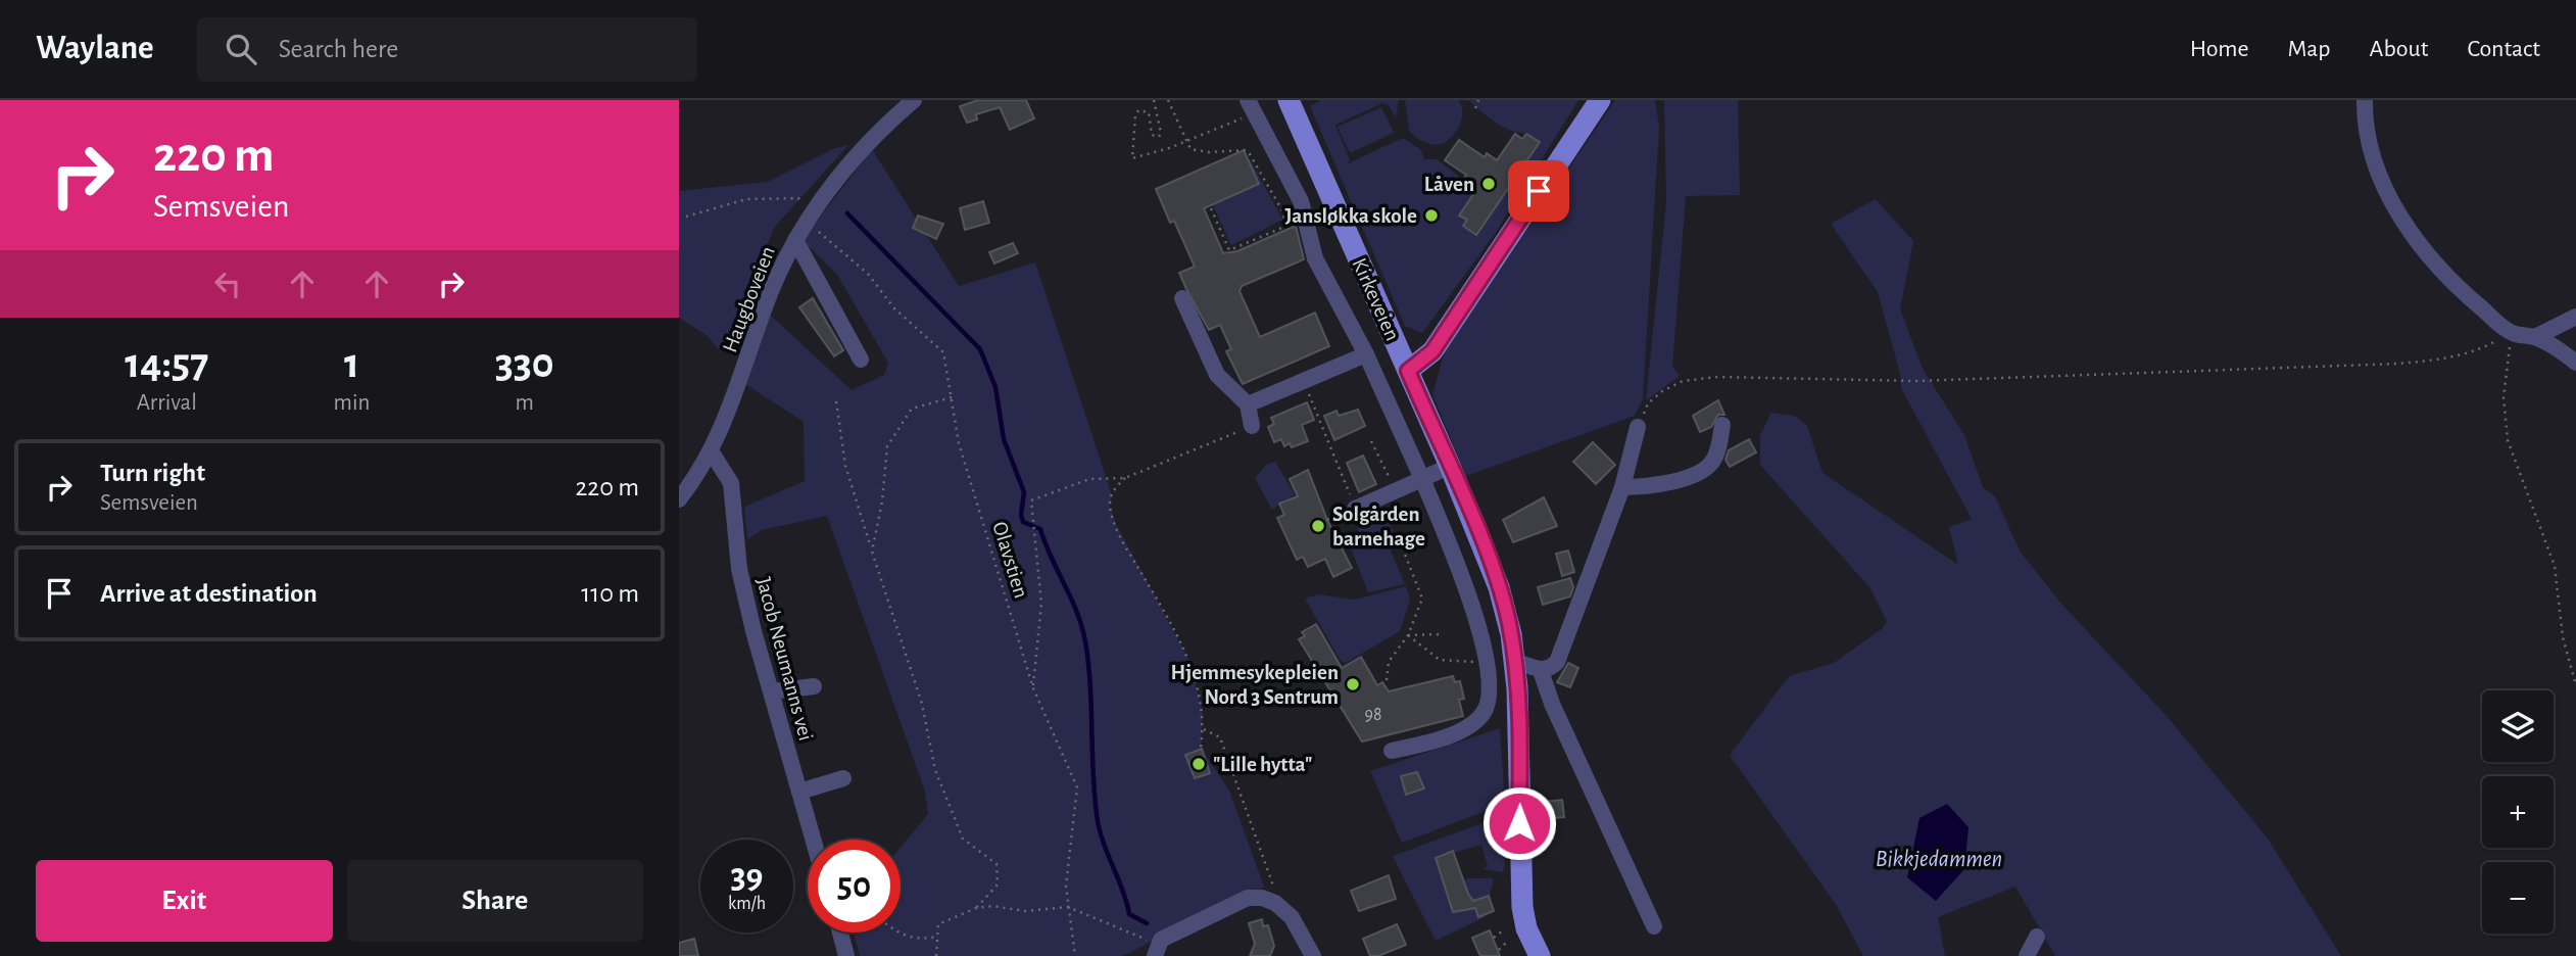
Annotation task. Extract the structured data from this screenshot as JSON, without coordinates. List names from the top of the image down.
{
  "streets": {
    "main road": ["Kirkeveien"],
    "street": ["Haugboveien", "Jacob Neumanns vei"],
    "path": ["Olavstien"]
  },
  "crossings": [
    ["Haugboveien", "Olavstien"],
    ["Haugboveien", "Jacob Neumanns vei"]
  ],
  "water": ["Bikkjedammen"],
  "places": [
    "Låven",
    "Jansløkka skole",
    "Solgården barnehage",
    "Hjemmesykepleien Nord 3 Sentrum",
    "\"Lille hytta\""
  ],
  "house_numbers": ["98"],
  "page": {
    "header": "Waylane",
    "search": "Search here",
    "nav": [
      "Home",
      "Map",
      "About",
      "Contact"
    ],
    "turn": ["220 m", "Semsveien"],
    "eta": [
      "14:57",
      "Arrival",
      "1",
      "min",
      "330",
      "m"
    ],
    "list": [
      {
        "name": "Turn right",
        "note": "Semsveien",
        "value": "220 m"
      },
      {
        "name": "Arrive at destination",
        "value": "110 m"
      }
    ],
    "map_buttons": ["+", "−"],
    "speed": "39 km/h",
    "limit": "50",
    "buttons": ["Exit", "Share"]
  }
}
